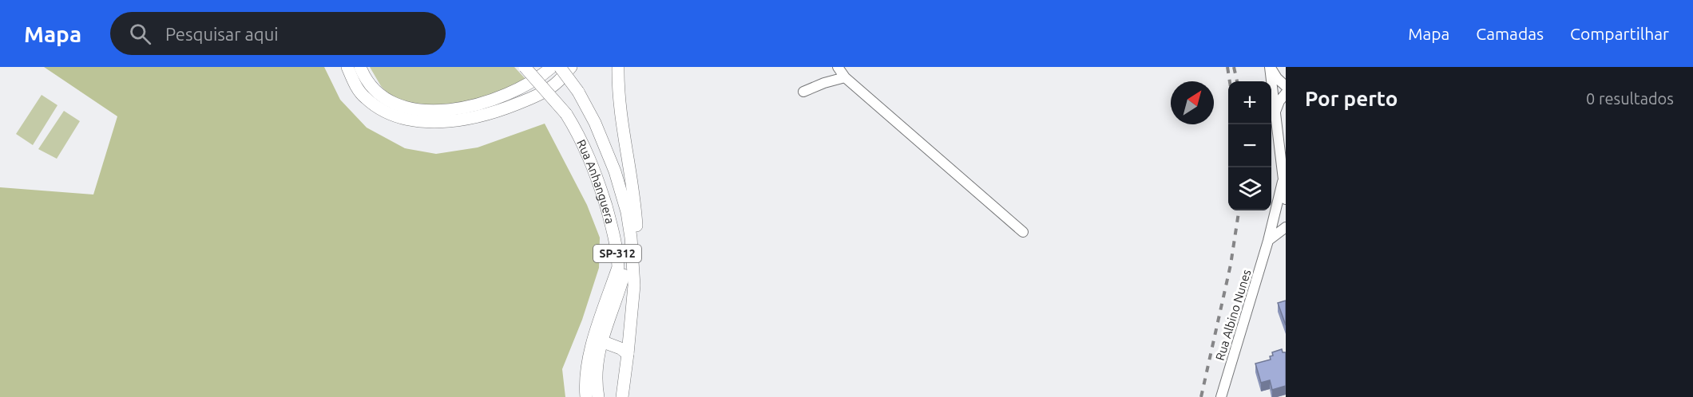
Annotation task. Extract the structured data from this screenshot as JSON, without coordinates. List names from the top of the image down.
{
  "streets": {
    "main road": ["Rua Anhanguera", "SP-312"],
    "street": ["Rua Albino Nunes"]
  },
  "crossings": [
    ["Rua Anhanguera", "SP-312"]
  ],
  "north": "top right",
  "page": {
    "header": "Mapa",
    "search": "Pesquisar aqui",
    "nav": ["Mapa", "Camadas", "Compartilhar"],
    "heading": ["Por perto", "0 resultados"],
    "map_buttons": ["+", "−"]
  }
}
